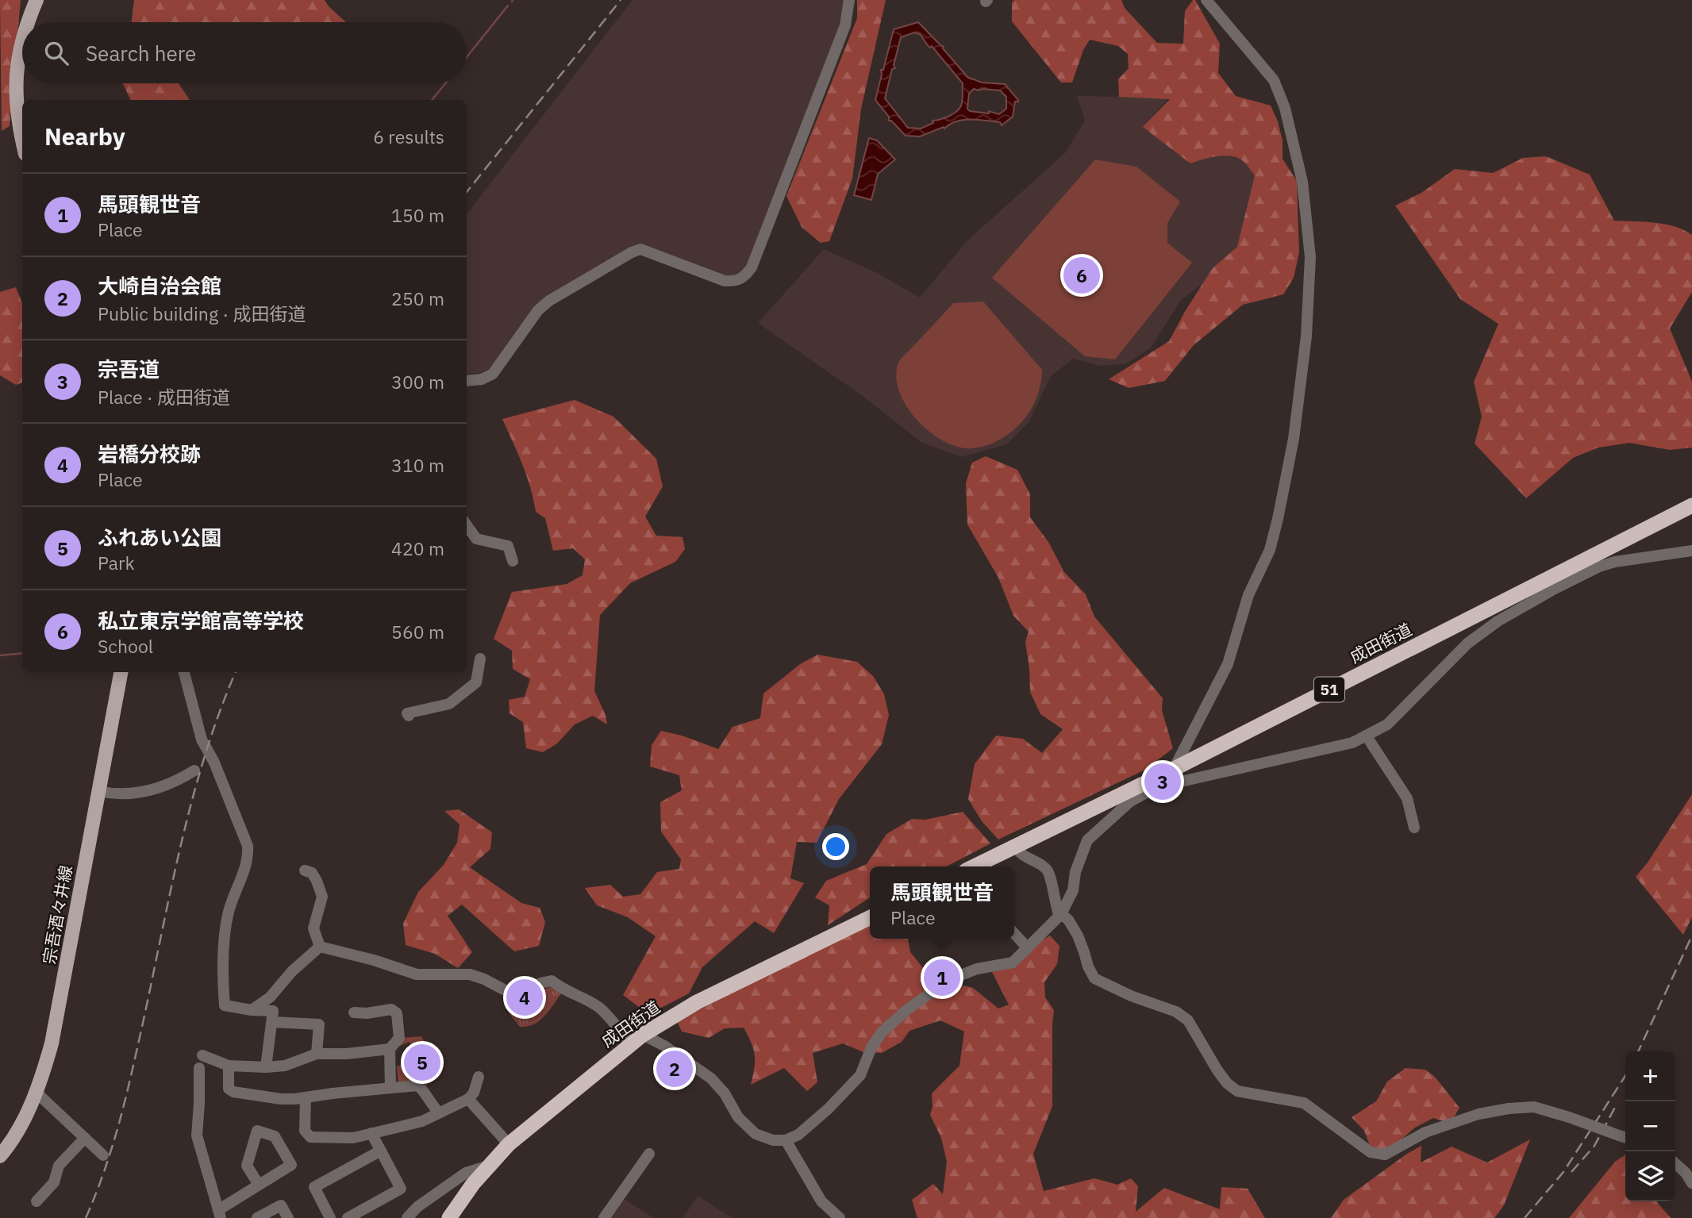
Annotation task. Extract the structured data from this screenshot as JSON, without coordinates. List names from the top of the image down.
{
  "streets": {
    "highway": ["成田街道", "51"],
    "main road": ["宗吾酒々井線"]
  },
  "page": {
    "search": "Search here",
    "heading": ["Nearby", "6 results"],
    "list": [
      {
        "mark": "1",
        "name": "馬頭観世音",
        "note": "Place",
        "value": "150 m"
      },
      {
        "mark": "2",
        "name": "大崎自治会館",
        "note": "Public building · 成田街道",
        "value": "250 m"
      },
      {
        "mark": "3",
        "name": "宗吾道",
        "note": "Place · 成田街道",
        "value": "300 m"
      },
      {
        "mark": "4",
        "name": "岩橋分校跡",
        "note": "Place",
        "value": "310 m"
      },
      {
        "mark": "5",
        "name": "ふれあい公園",
        "note": "Park",
        "value": "420 m"
      },
      {
        "mark": "6",
        "name": "私立東京学館高等学校",
        "note": "School",
        "value": "560 m"
      }
    ],
    "pins": [
      "6",
      "3",
      "1",
      "4",
      "5",
      "2"
    ],
    "popup": ["馬頭観世音", "Place"],
    "map_buttons": ["+", "−"]
  }
}
